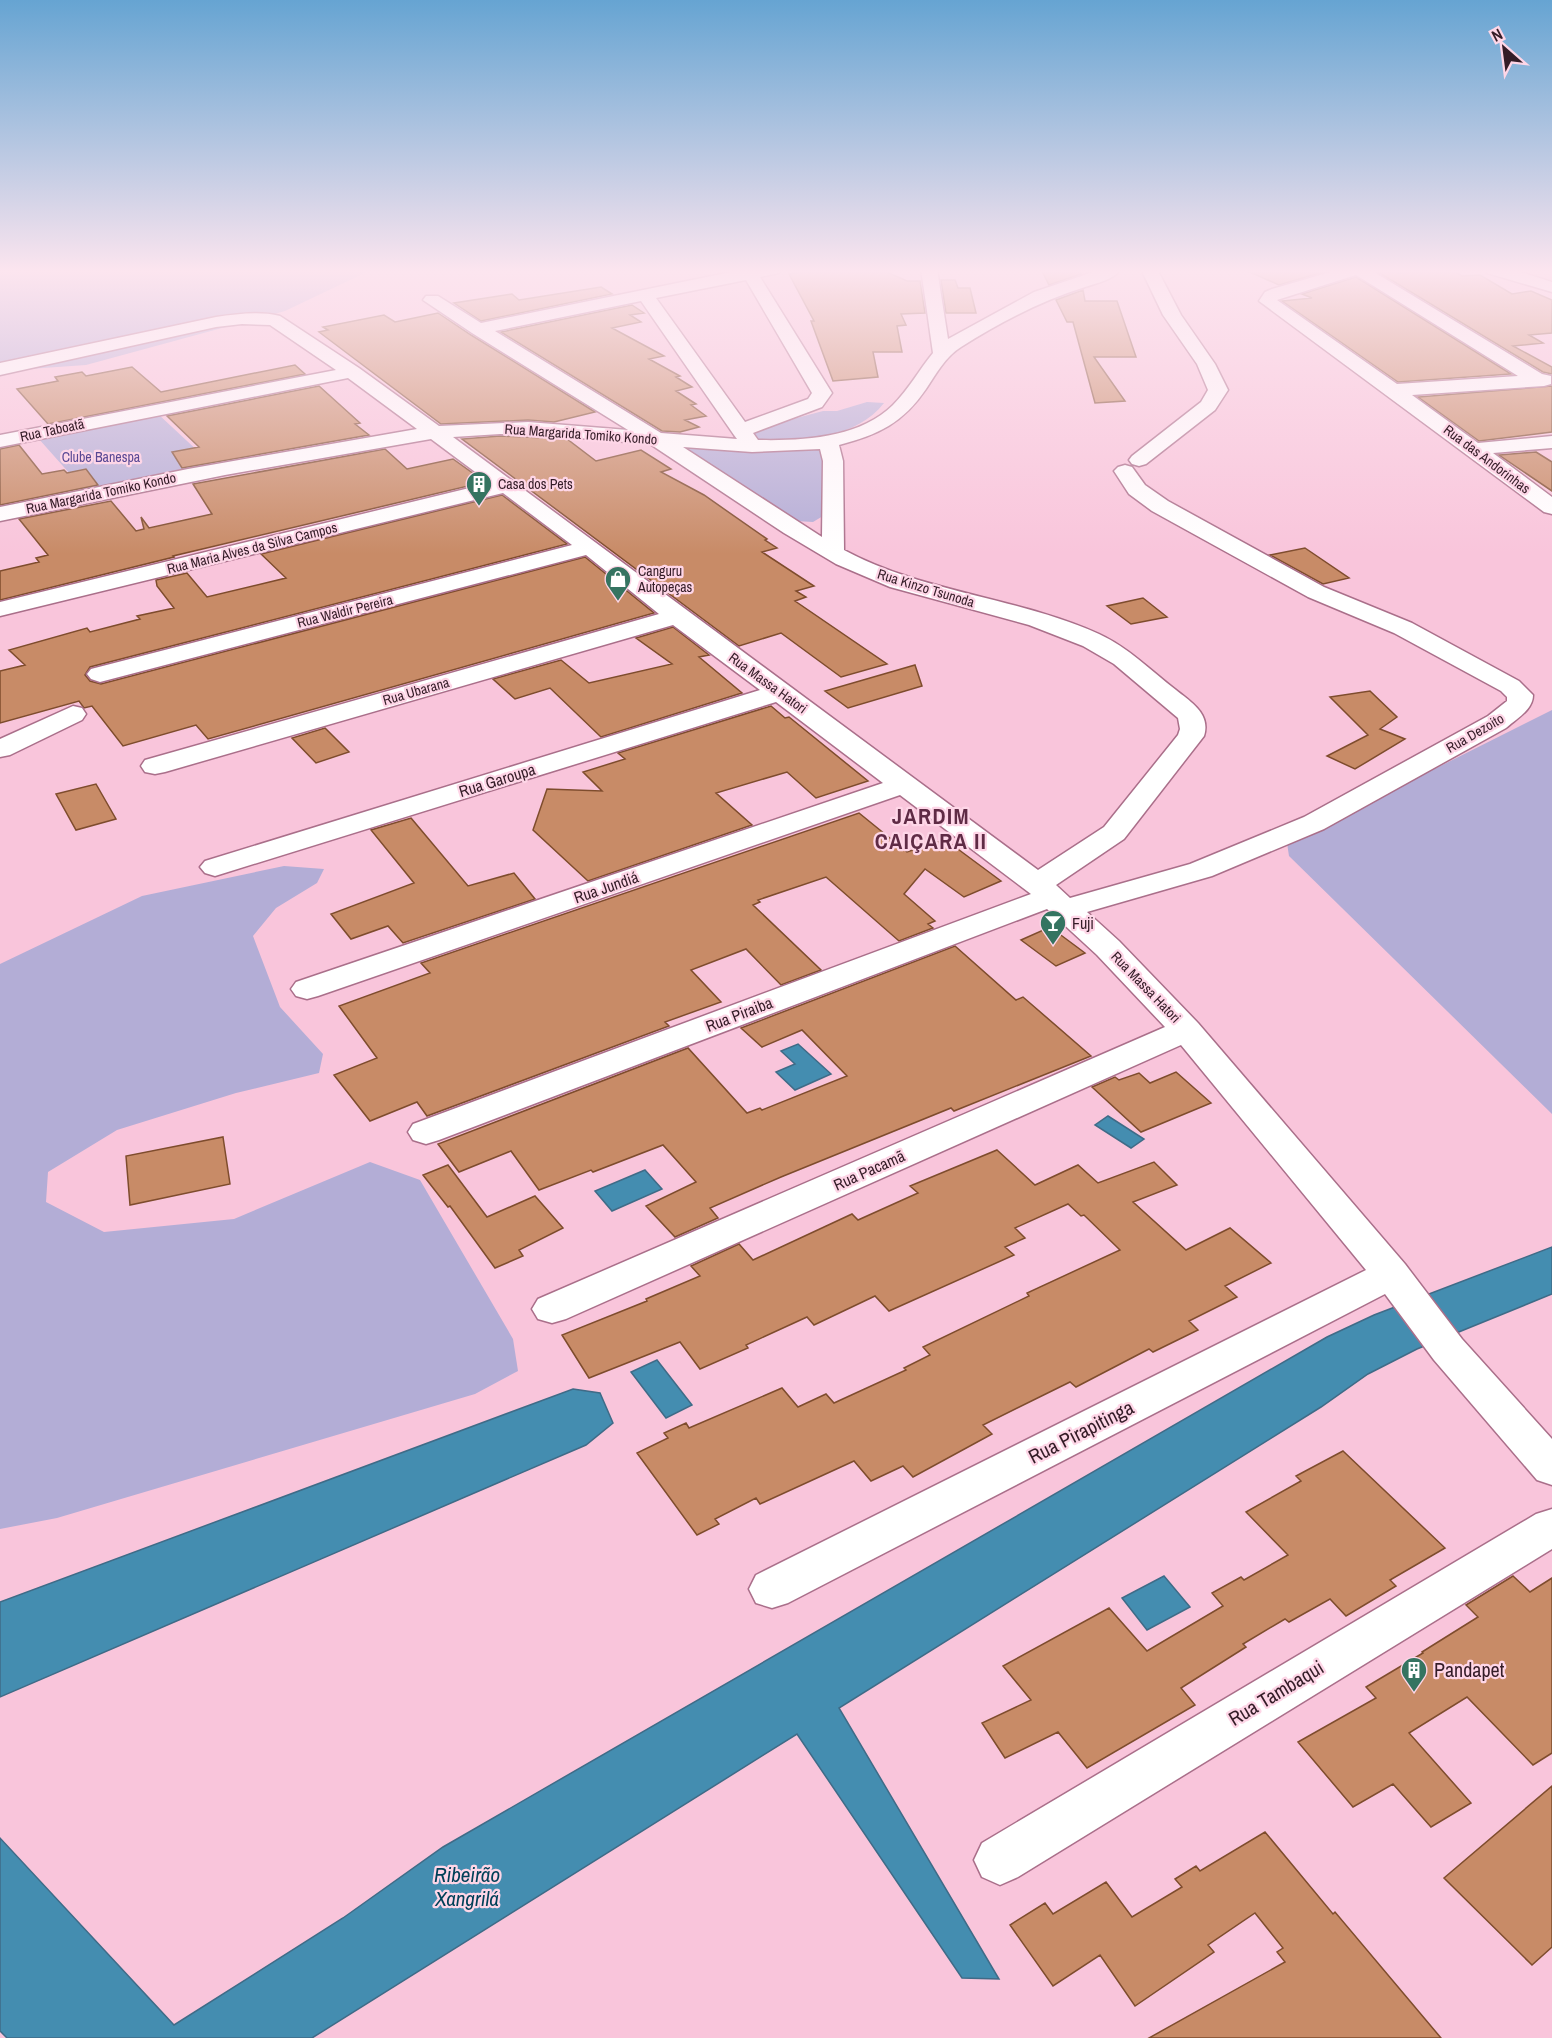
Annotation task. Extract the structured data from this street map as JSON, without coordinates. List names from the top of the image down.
{
  "streets": {
    "street": [
      "Rua Taboatã",
      "Rua Margarida Tomiko Kondo",
      "Rua das Andorinhas",
      "Rua Maria Alves da Silva Campos",
      "Rua Kinzo Tsunoda",
      "Rua Waldir Pereira",
      "Rua Massa Hatori",
      "Rua Ubarana",
      "Rua Dezoito",
      "Rua Garoupa",
      "Rua Jundiá",
      "Rua Piraiba",
      "Rua Pacamã",
      "Rua Pirapitinga",
      "Rua Tambaqui"
    ]
  },
  "crossings": [
    ["Rua Taboatã", "Rua Massa Hatori"],
    ["Rua Margarida Tomiko Kondo", "Rua Kinzo Tsunoda"],
    ["Rua Margarida Tomiko Kondo", "Rua Massa Hatori"],
    ["Rua Maria Alves da Silva Campos", "Rua Massa Hatori"],
    ["Rua Kinzo Tsunoda", "Rua Massa Hatori"],
    ["Rua Kinzo Tsunoda", "Rua Dezoito"],
    ["Rua Kinzo Tsunoda", "Rua Piraiba"],
    ["Rua Waldir Pereira", "Rua Massa Hatori"],
    ["Rua Massa Hatori", "Rua Ubarana"],
    ["Rua Massa Hatori", "Rua Dezoito"],
    ["Rua Massa Hatori", "Rua Garoupa"],
    ["Rua Massa Hatori", "Rua Jundiá"],
    ["Rua Massa Hatori", "Rua Piraiba"],
    ["Rua Massa Hatori", "Rua Pacamã"],
    ["Rua Massa Hatori", "Rua Pirapitinga"],
    ["Rua Dezoito", "Rua Piraiba"]
  ],
  "districts": ["JARDIM CAIÇARA II"],
  "water": ["Ribeirão Xangrilá"],
  "parks": ["Clube Banespa"],
  "places": {
    "building": ["Casa dos Pets", "Pandapet"],
    "shop": ["Canguru Autopeças"],
    "bar": ["Fuji"]
  },
  "north": "top left"
}
